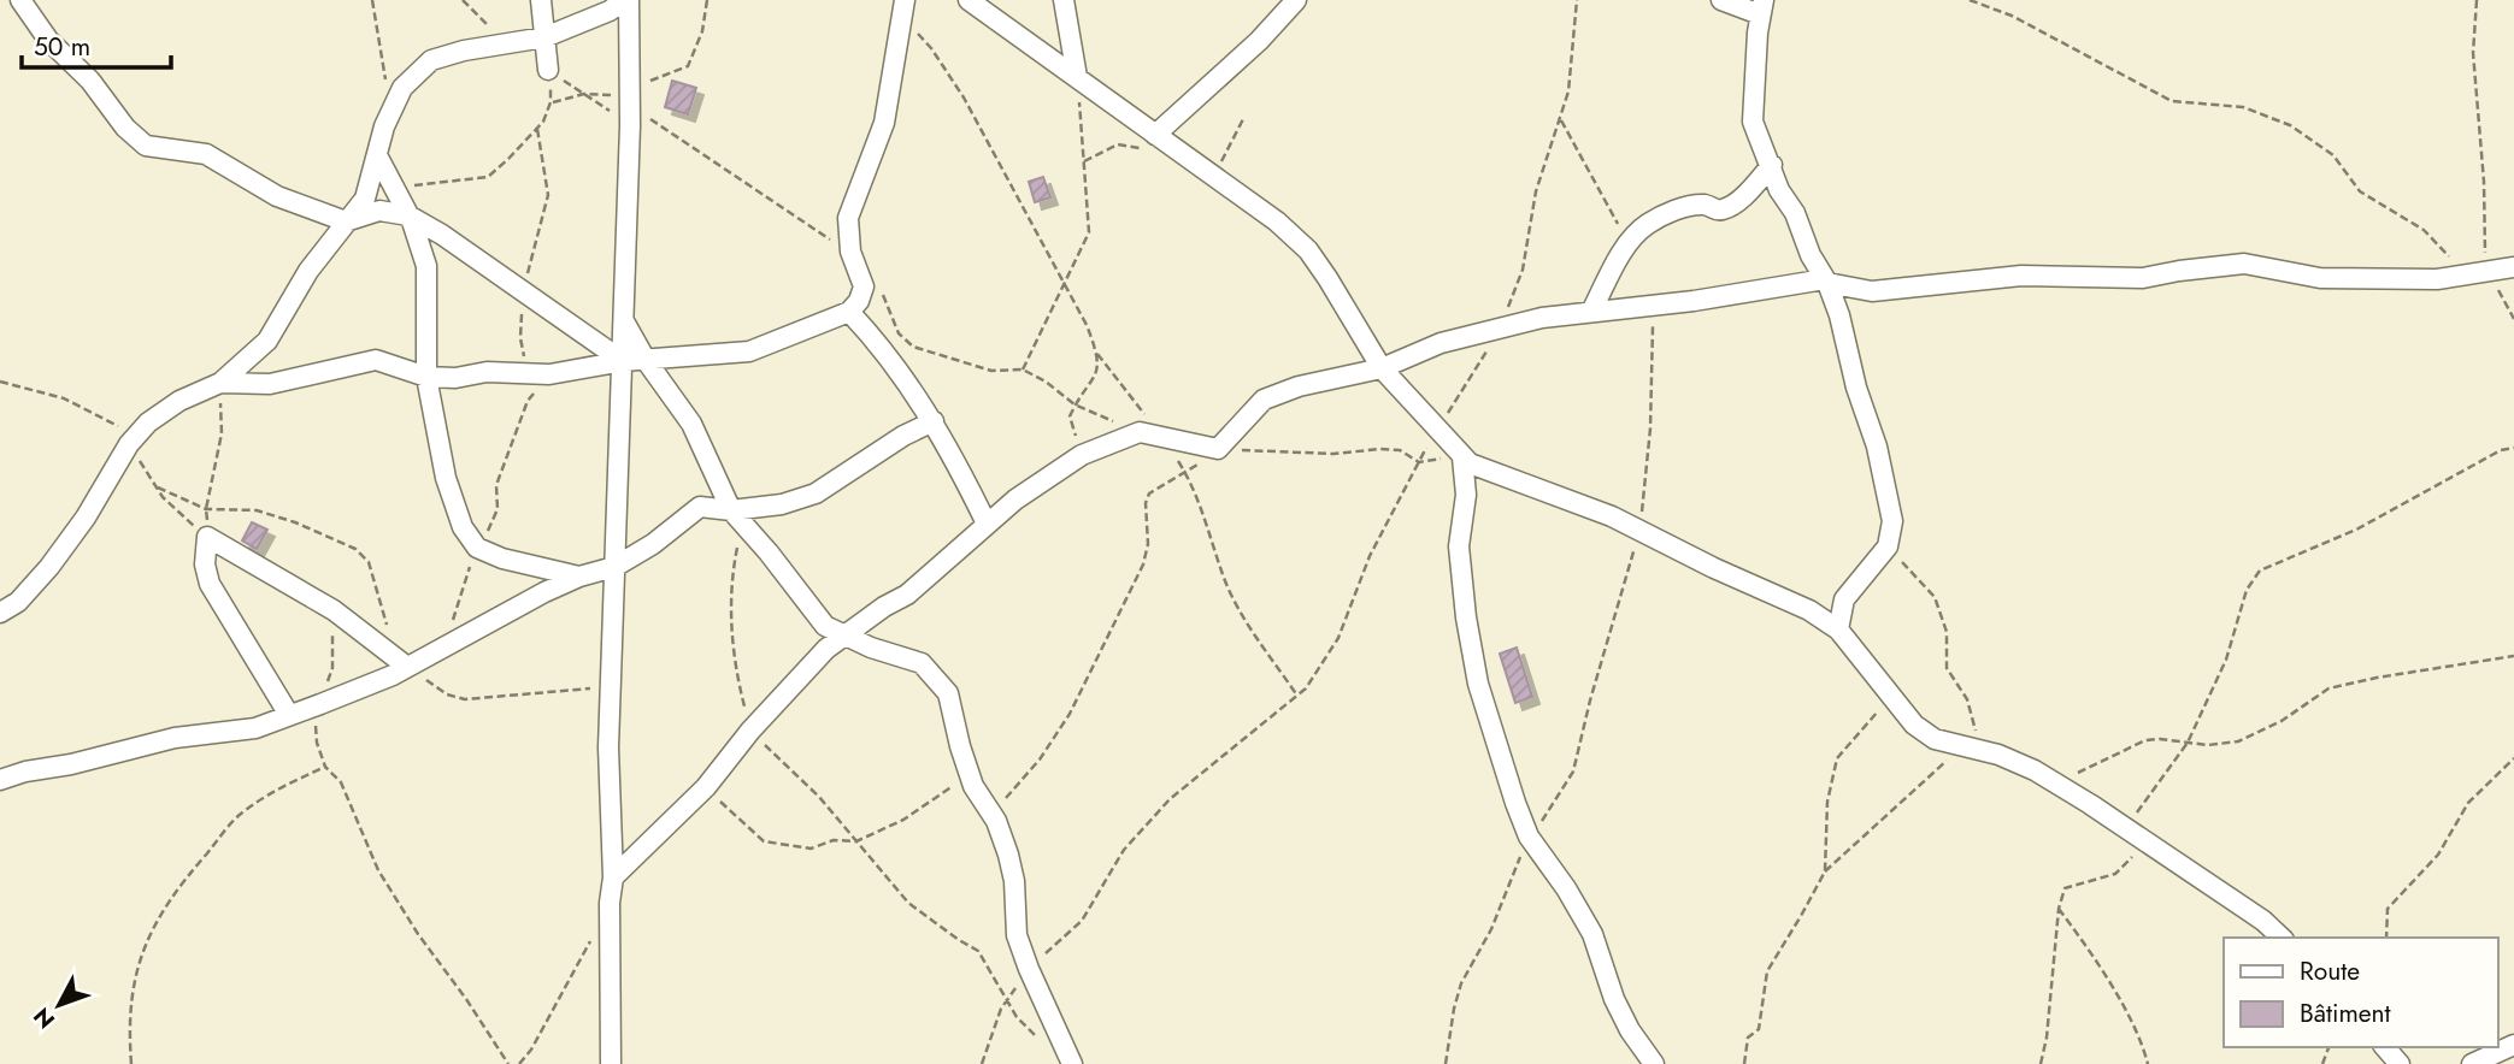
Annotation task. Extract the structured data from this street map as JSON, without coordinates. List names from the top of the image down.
{
  "legend": ["Route", "Bâtiment"],
  "scale_bar": "50 m",
  "north": "bottom left"
}
